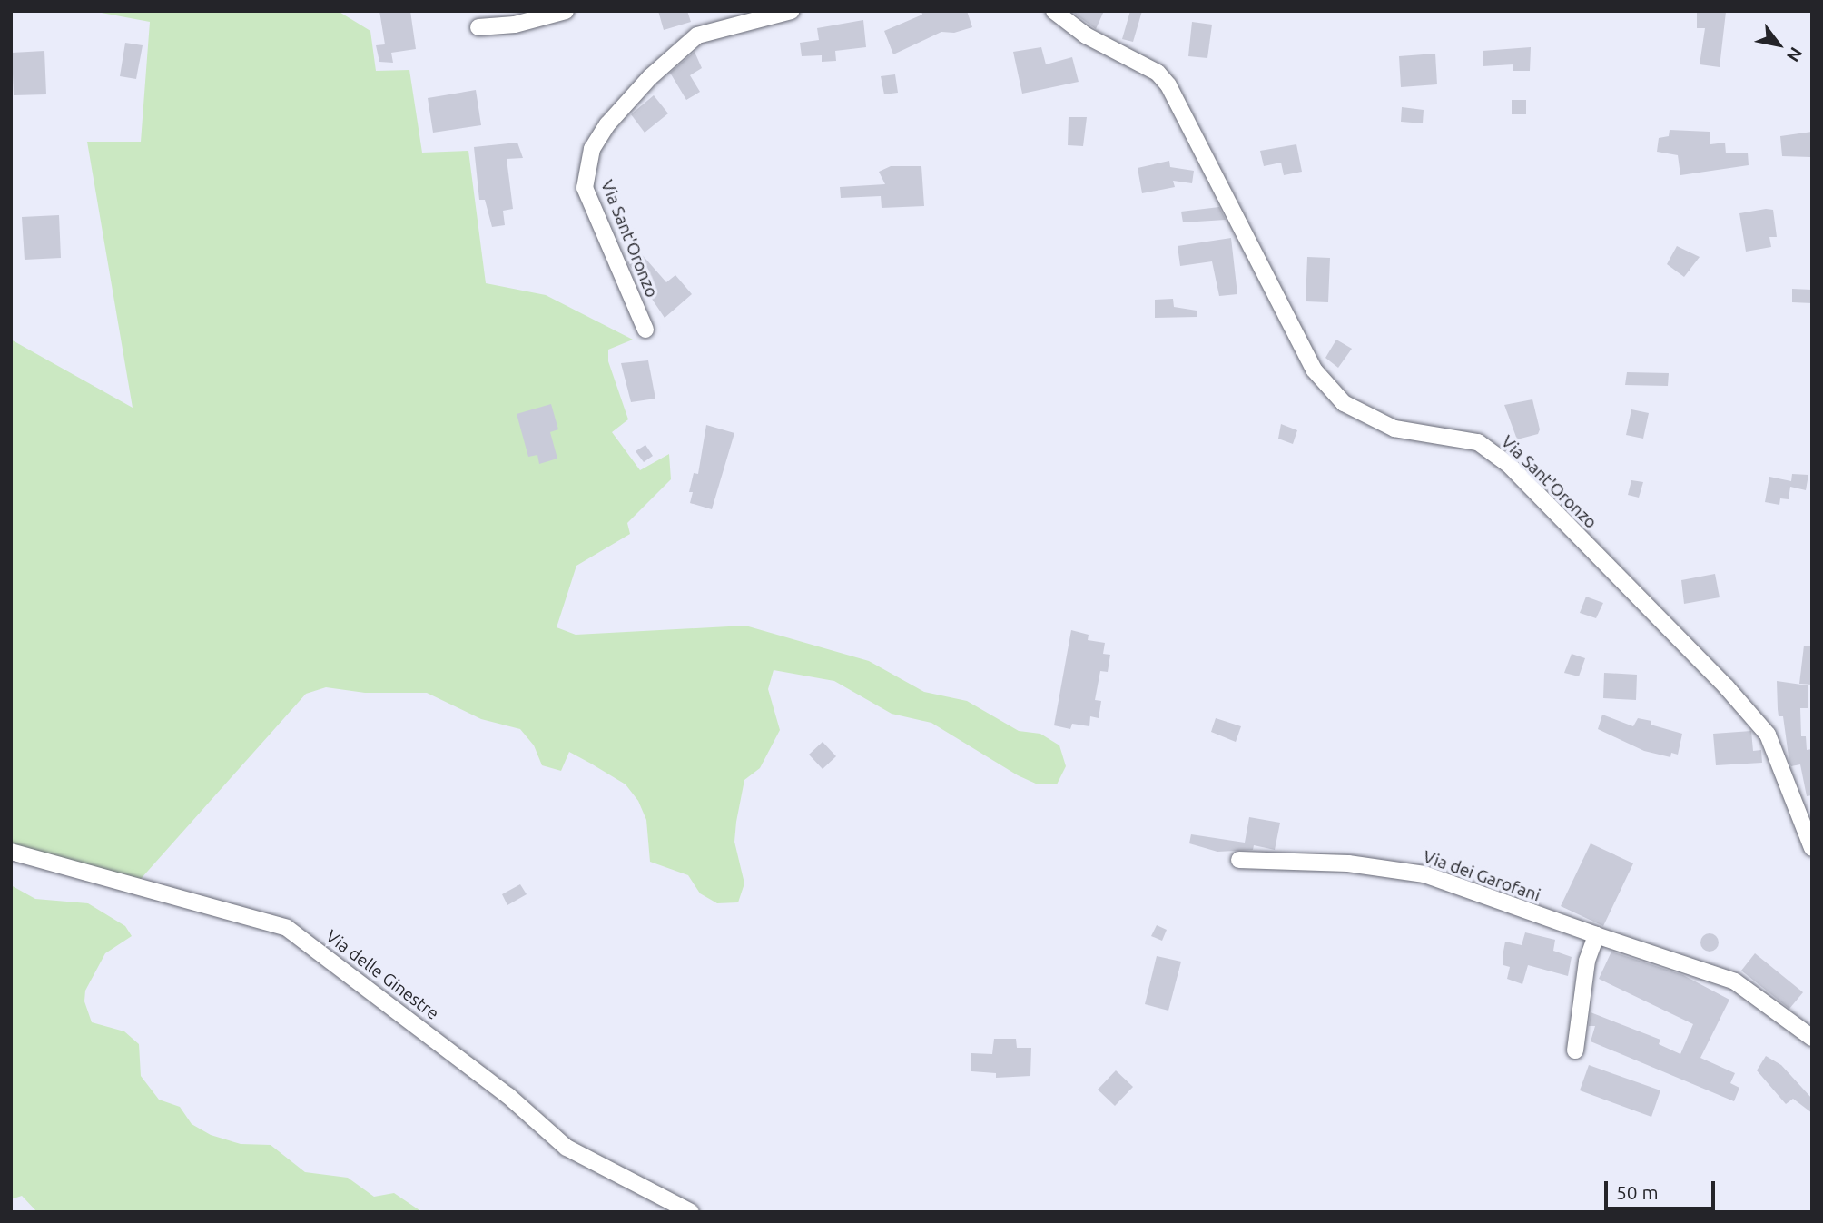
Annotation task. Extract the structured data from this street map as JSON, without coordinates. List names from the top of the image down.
{
  "streets": {
    "street": ["Via Sant'Oronzo", "Via dei Garofani", "Via delle Ginestre"]
  },
  "scale_bar": "50 m",
  "north": "bottom right"
}
